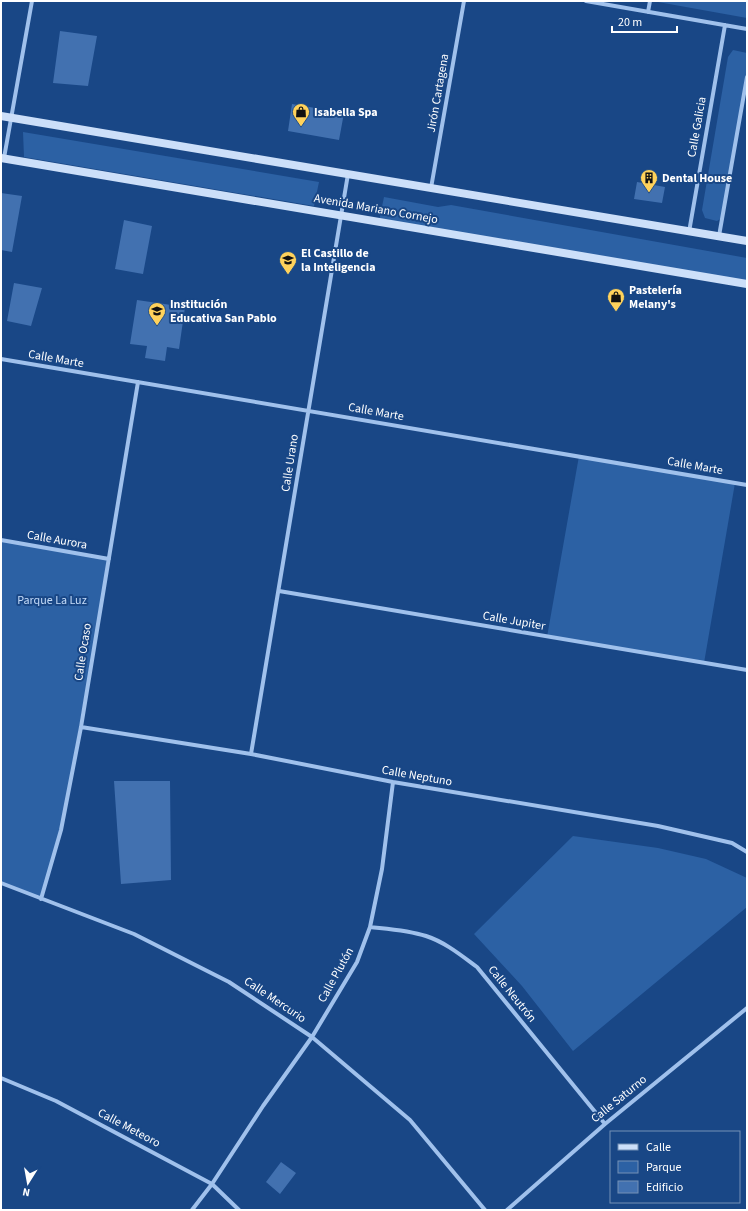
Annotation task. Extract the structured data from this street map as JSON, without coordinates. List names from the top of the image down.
{
  "streets": {
    "main road": ["Avenida Mariano Cornejo"],
    "street": [
      "Jirón Cartagena",
      "Calle Galicia",
      "Calle Marte",
      "Calle Urano",
      "Calle Aurora",
      "Calle Jupiter",
      "Calle Ocaso",
      "Calle Neptuno",
      "Calle Plutón",
      "Calle Neutrón",
      "Calle Mercurio",
      "Calle Saturno",
      "Calle Meteoro"
    ]
  },
  "crossings": [
    ["Avenida Mariano Cornejo", "Calle Urano"],
    ["Calle Marte", "Calle Urano"],
    ["Calle Marte", "Calle Ocaso"],
    ["Calle Urano", "Calle Jupiter"],
    ["Calle Urano", "Calle Neptuno"],
    ["Calle Aurora", "Calle Ocaso"],
    ["Calle Ocaso", "Calle Neptuno"],
    ["Calle Ocaso", "Calle Mercurio"],
    ["Calle Neptuno", "Calle Plutón"],
    ["Calle Plutón", "Calle Neutrón"],
    ["Calle Plutón", "Calle Mercurio"],
    ["Calle Plutón", "Calle Meteoro"],
    ["Calle Neutrón", "Calle Saturno"]
  ],
  "parks": ["Parque La Luz"],
  "places": {
    "shop": ["Isabella Spa", "Pastelería Melany's"],
    "building": ["Dental House"],
    "school or university": ["El Castillo de la Inteligencia", "Institución Educativa San Pablo"]
  },
  "legend": ["Calle", "Parque", "Edificio"],
  "scale_bar": "20 m",
  "north": "bottom"
}
